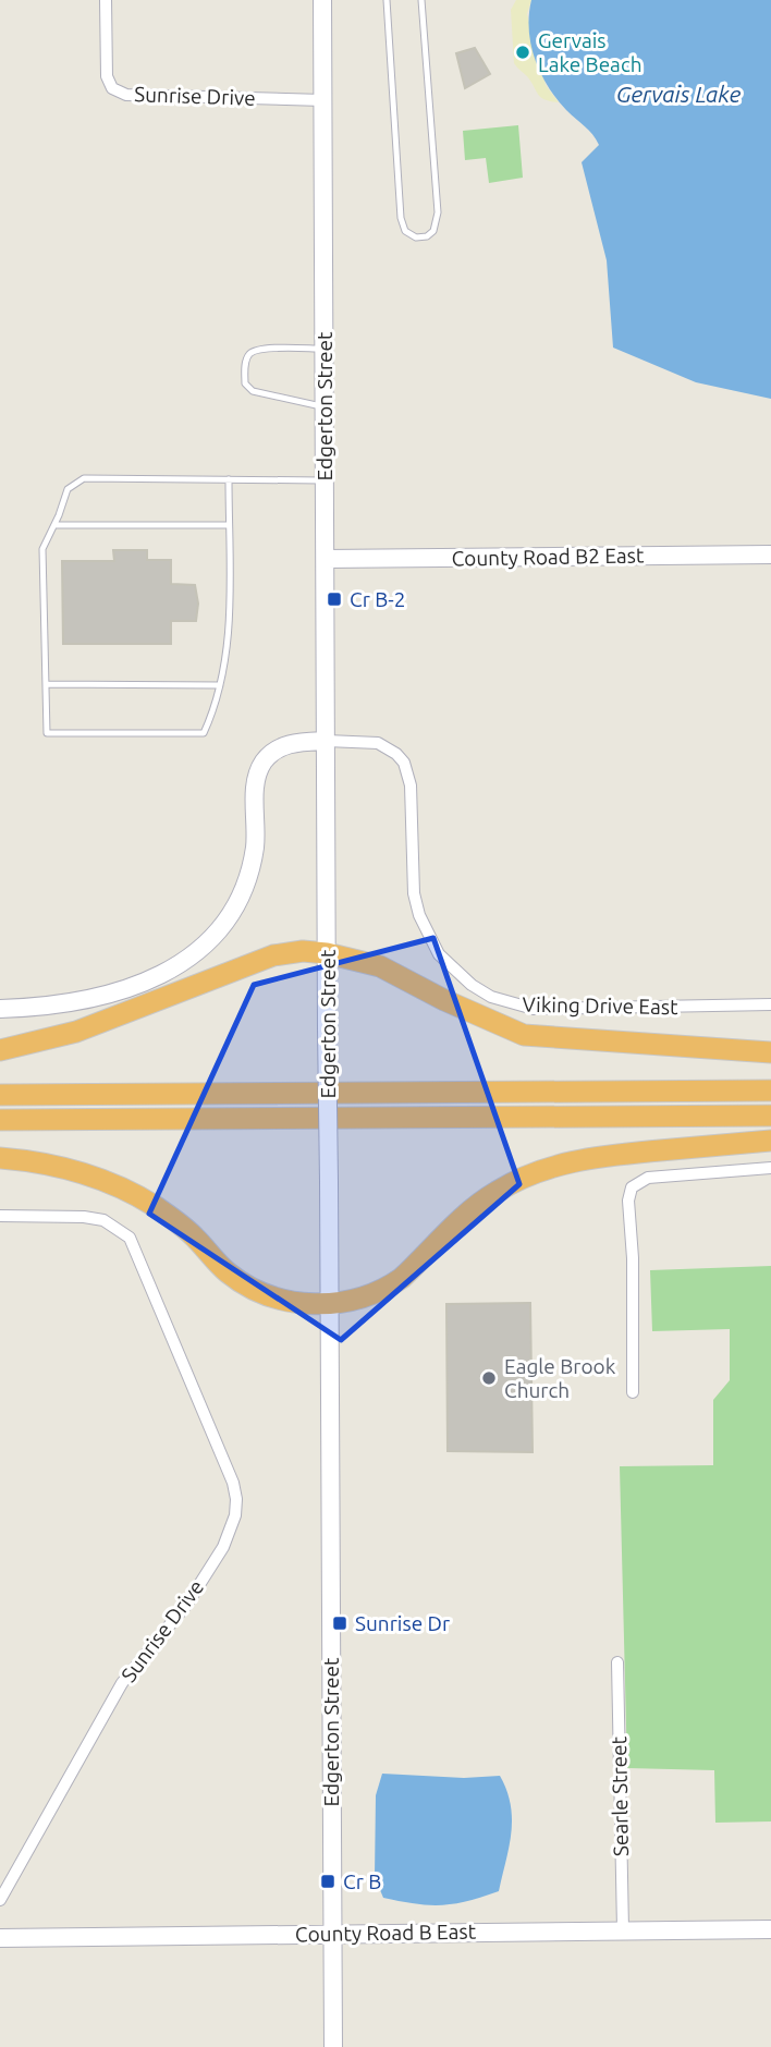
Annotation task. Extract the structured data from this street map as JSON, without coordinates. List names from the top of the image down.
{
  "streets": {
    "street": [
      "Sunrise Drive",
      "Edgerton Street",
      "County Road B2 East",
      "Viking Drive East",
      "Searle Street",
      "County Road B East"
    ]
  },
  "crossings": [
    ["Sunrise Drive", "Edgerton Street"],
    ["Edgerton Street", "County Road B2 East"],
    ["Edgerton Street", "Viking Drive East"],
    ["Edgerton Street", "County Road B East"],
    ["Searle Street", "County Road B East"]
  ],
  "water": ["Gervais Lake"],
  "places": {
    "other": ["Gervais Lake Beach", "Eagle Brook Church"],
    "transit": ["Cr B-2", "Sunrise Dr", "Cr B"]
  }
}
